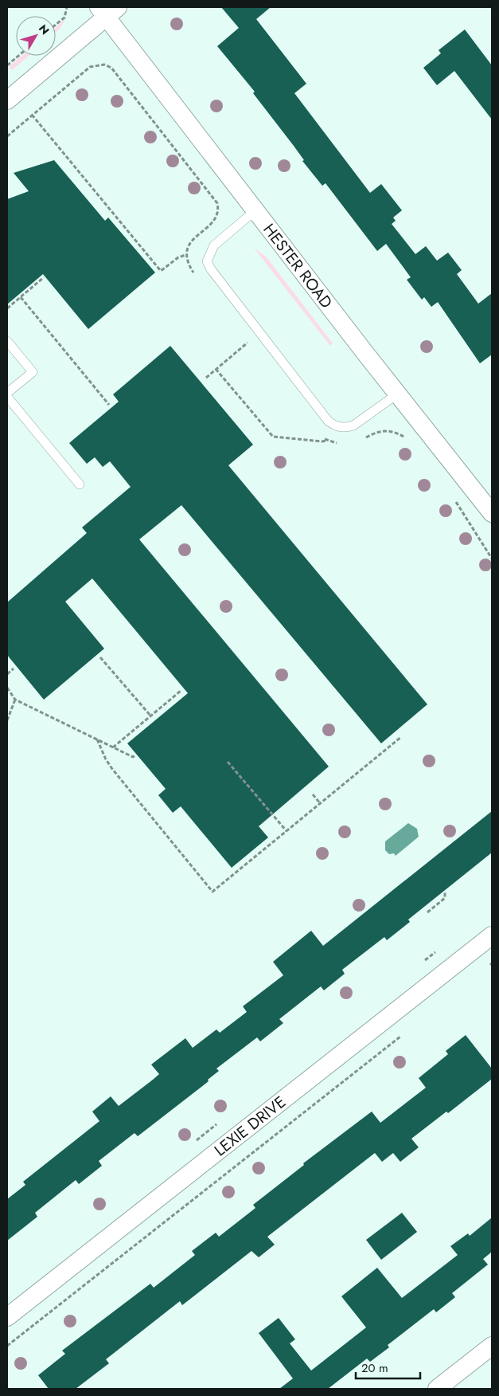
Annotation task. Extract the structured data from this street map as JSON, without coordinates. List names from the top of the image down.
{
  "streets": {
    "street": ["HESTER ROAD", "LEXIE DRIVE"]
  },
  "scale_bar": "20 m",
  "north": "top right"
}
